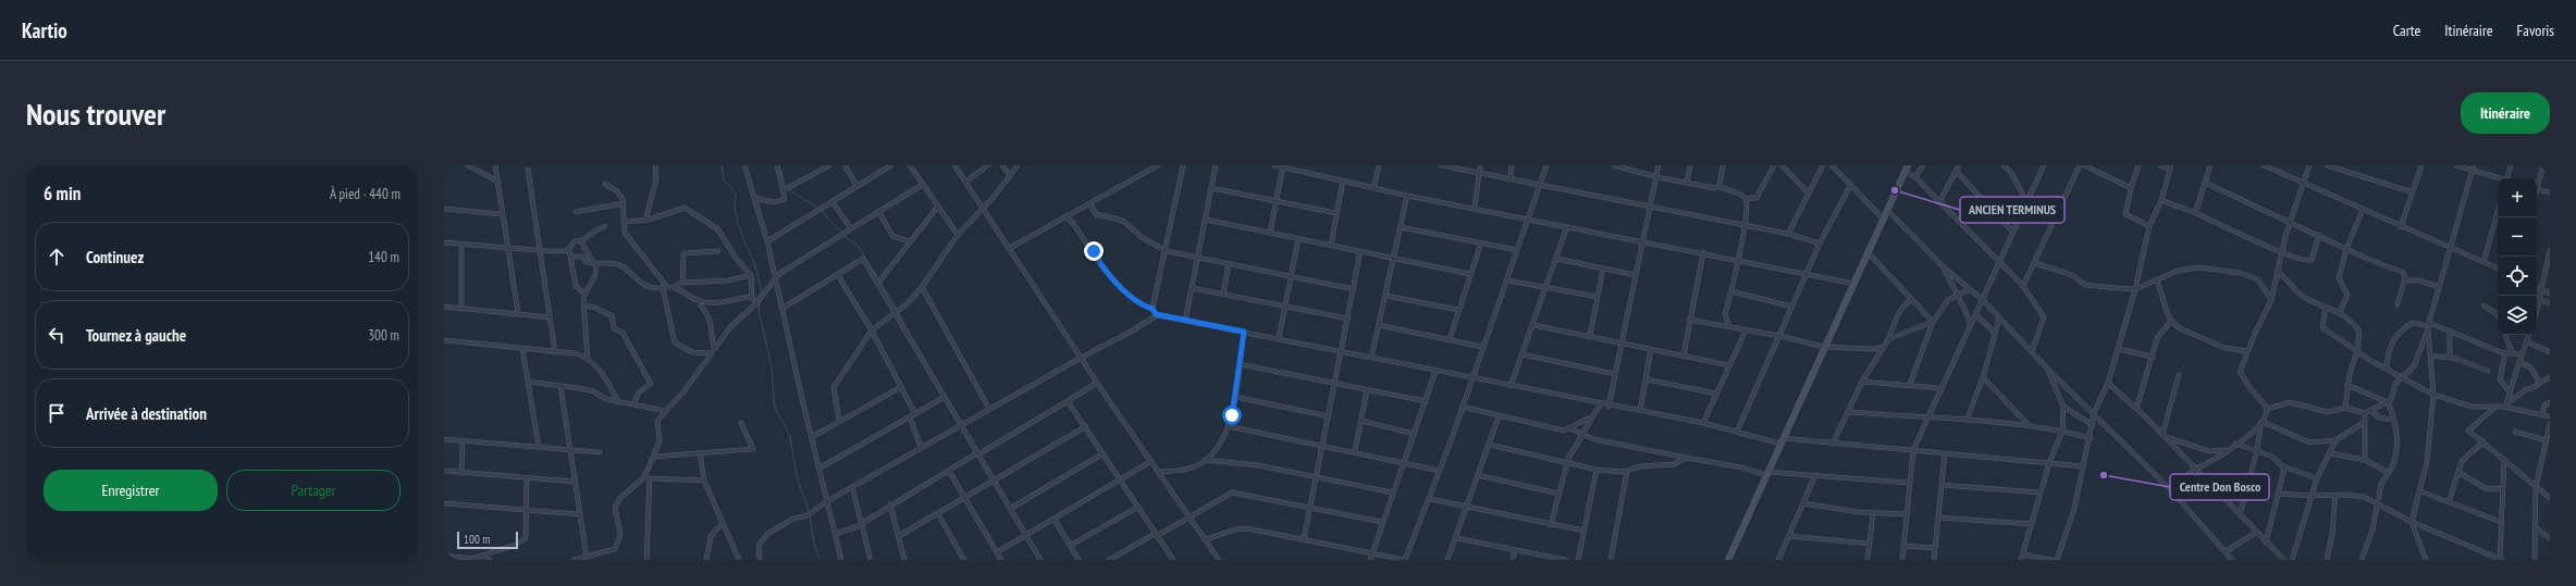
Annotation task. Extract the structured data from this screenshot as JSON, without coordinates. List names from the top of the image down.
{
  "places": ["ANCIEN TERMINUS", "Centre Don Bosco"],
  "scale_bar": "100 m",
  "page": {
    "header": "Kartio",
    "nav": ["Carte", "Itinéraire", "Favoris"],
    "buttons": [
      "Itinéraire",
      ["Enregistrer", "Partager"]
    ],
    "title": "Nous trouver",
    "heading": ["6 min", "À pied · 440 m"],
    "map_buttons": ["+", "−"],
    "list": [
      ["Continuez", "140 m"],
      ["Tournez à gauche", "300 m"],
      "Arrivée à destination"
    ],
    "scale": "100 m"
  }
}
